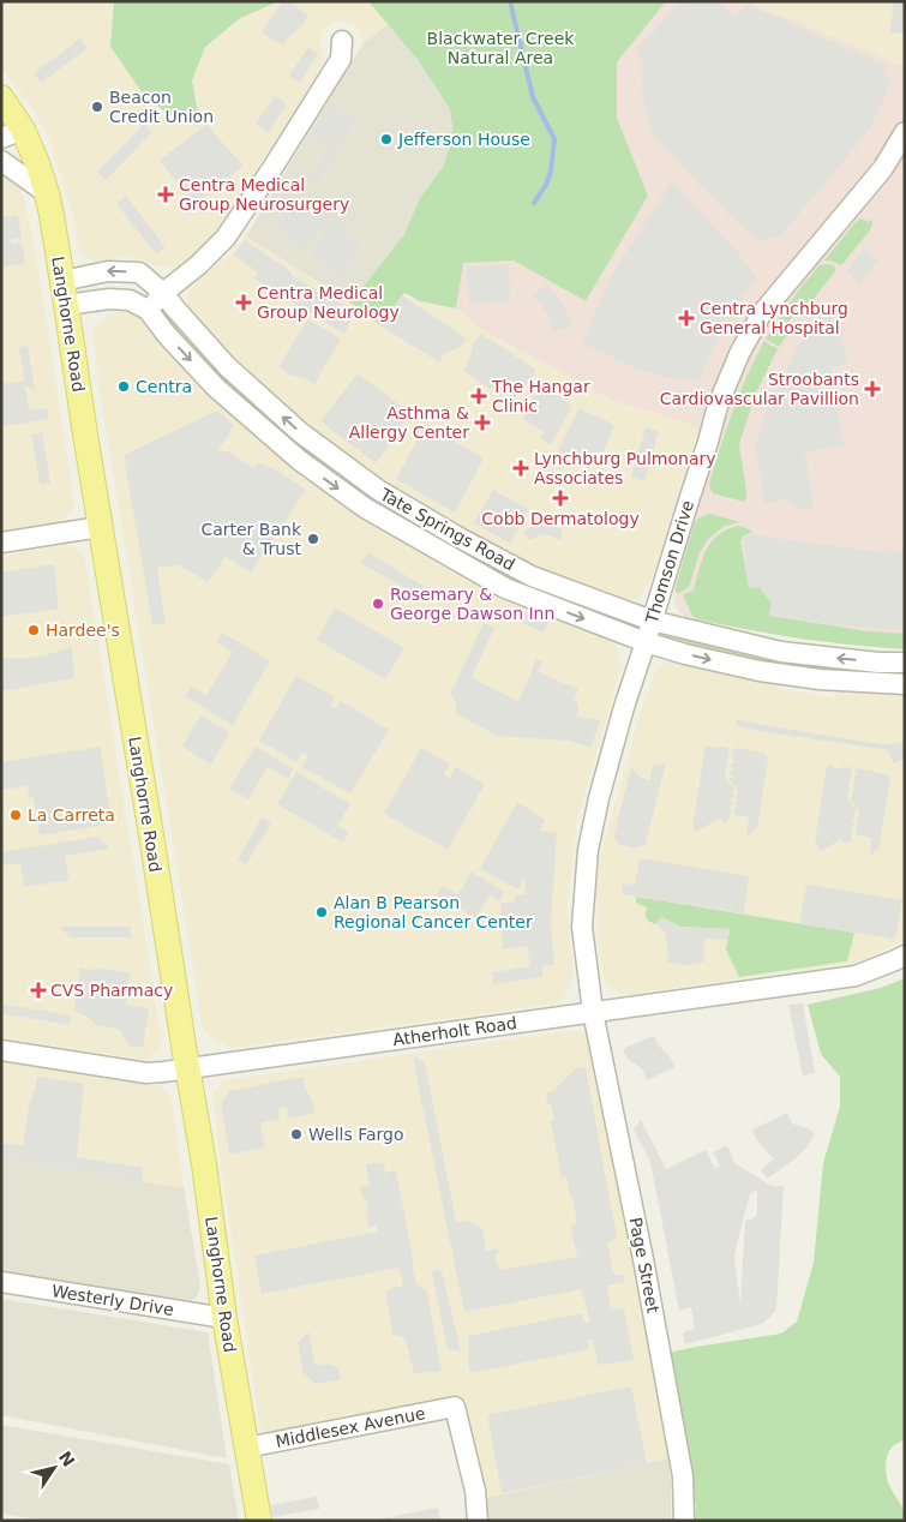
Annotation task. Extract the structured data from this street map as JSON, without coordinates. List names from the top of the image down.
{
  "streets": {
    "main road": ["Langhorne Road"],
    "street": [
      "Tate Springs Road",
      "Thomson Drive",
      "Atherholt Road",
      "Page Street",
      "Westerly Drive",
      "Middlesex Avenue"
    ]
  },
  "crossings": [
    ["Langhorne Road", "Tate Springs Road"],
    ["Langhorne Road", "Atherholt Road"],
    ["Langhorne Road", "Westerly Drive"],
    ["Langhorne Road", "Middlesex Avenue"],
    ["Tate Springs Road", "Thomson Drive"],
    ["Thomson Drive", "Atherholt Road"],
    ["Thomson Drive", "Page Street"],
    ["Atherholt Road", "Page Street"]
  ],
  "parks": ["Blackwater Creek Natural Area"],
  "places": {
    "other": [
      "Beacon Credit Union",
      "Jefferson House",
      "Centra",
      "Carter Bank & Trust",
      "Rosemary & George Dawson Inn",
      "Hardee's",
      "La Carreta",
      "Alan B Pearson Regional Cancer Center",
      "Wells Fargo"
    ],
    "health": [
      "Centra Medical Group Neurosurgery",
      "Centra Medical Group Neurology",
      "Centra Lynchburg General Hospital",
      "Stroobants Cardiovascular Pavillion",
      "The Hangar Clinic",
      "Asthma & Allergy Center",
      "Lynchburg Pulmonary Associates",
      "Cobb Dermatology",
      "CVS Pharmacy"
    ]
  },
  "north": "top right"
}
